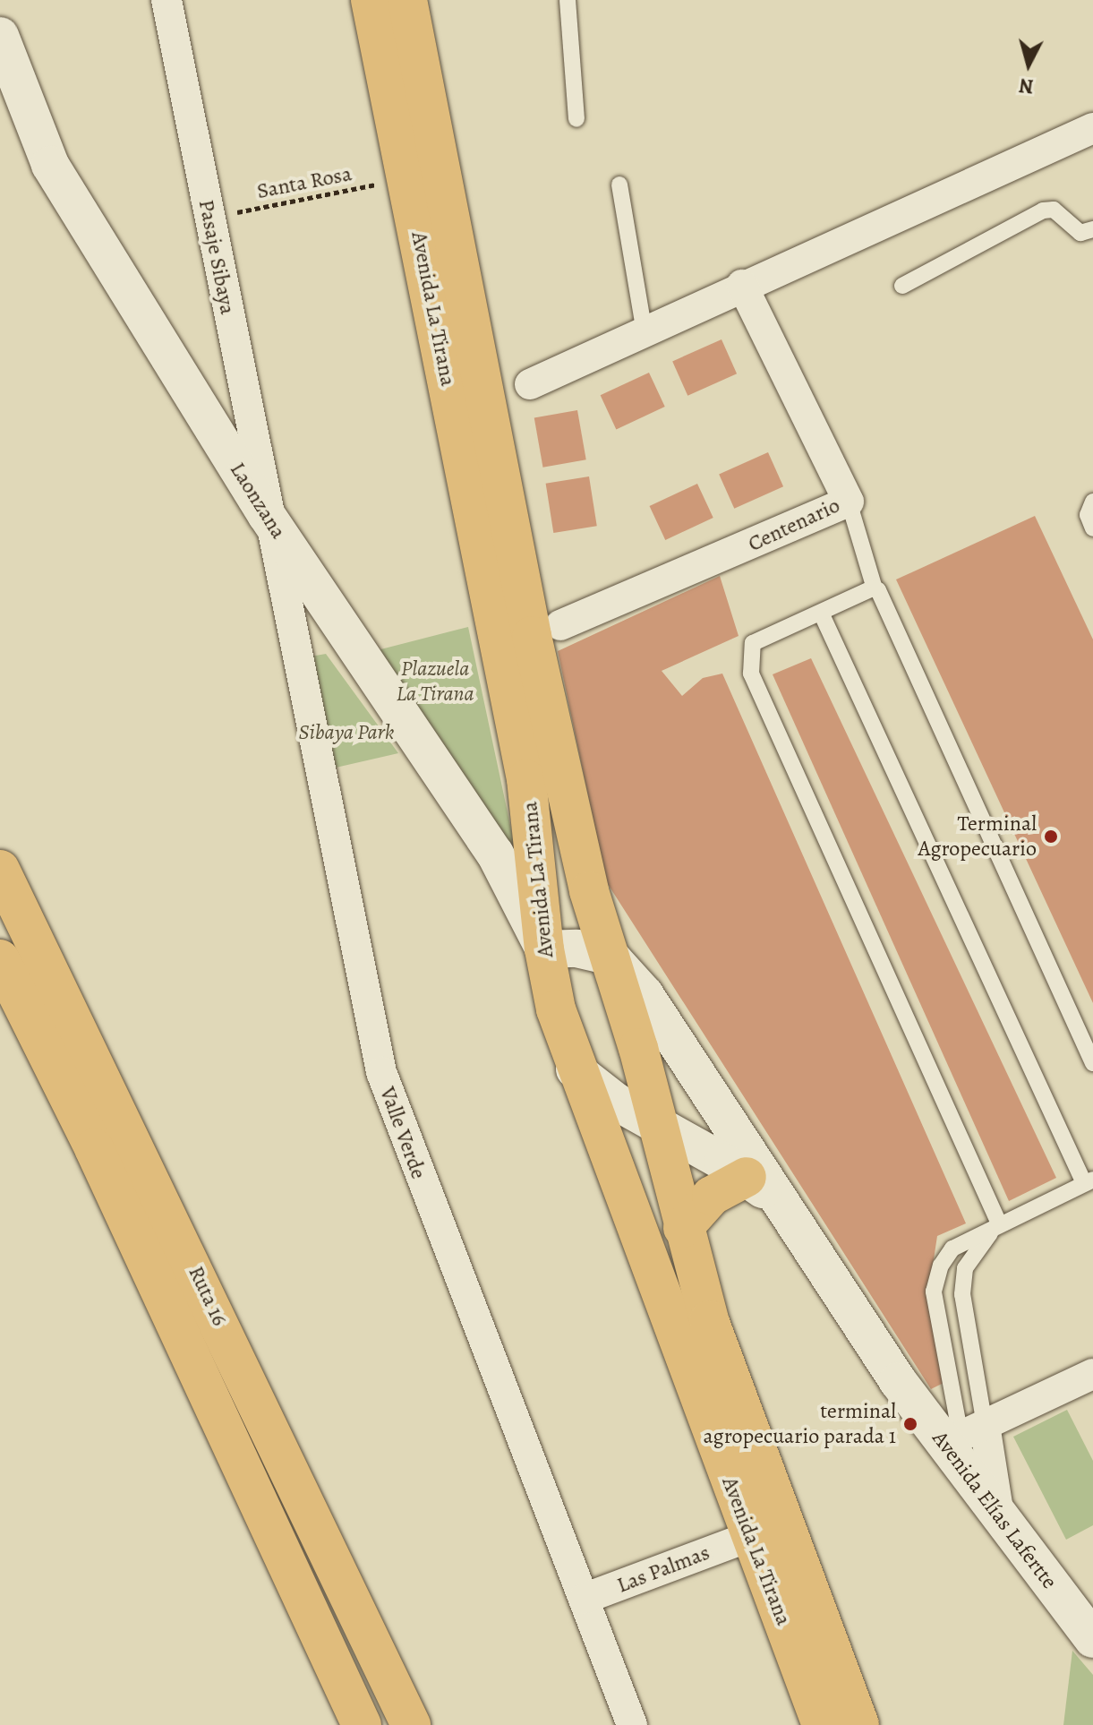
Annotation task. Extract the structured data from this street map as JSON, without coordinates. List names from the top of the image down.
{
  "streets": {
    "highway": ["Avenida La Tirana", "Ruta 16"],
    "street": [
      "Pasaje Sibaya",
      "Laonzana",
      "Centenario",
      "Valle Verde",
      "Avenida Elías Lafertte",
      "Las Palmas"
    ],
    "path": ["Santa Rosa"]
  },
  "crossings": [
    ["Santa Rosa", "Pasaje Sibaya"],
    ["Santa Rosa", "Avenida La Tirana"],
    ["Pasaje Sibaya", "Laonzana"],
    ["Pasaje Sibaya", "Valle Verde"],
    ["Avenida La Tirana", "Laonzana"],
    ["Avenida La Tirana", "Avenida Elías Lafertte"],
    ["Avenida La Tirana", "Las Palmas"],
    ["Laonzana", "Valle Verde"],
    ["Valle Verde", "Las Palmas"]
  ],
  "parks": ["Plazuela La Tirana", "Sibaya Park"],
  "places": ["Terminal Agropecuario", "terminal agropecuario parada 1"],
  "north": "bottom"
}
